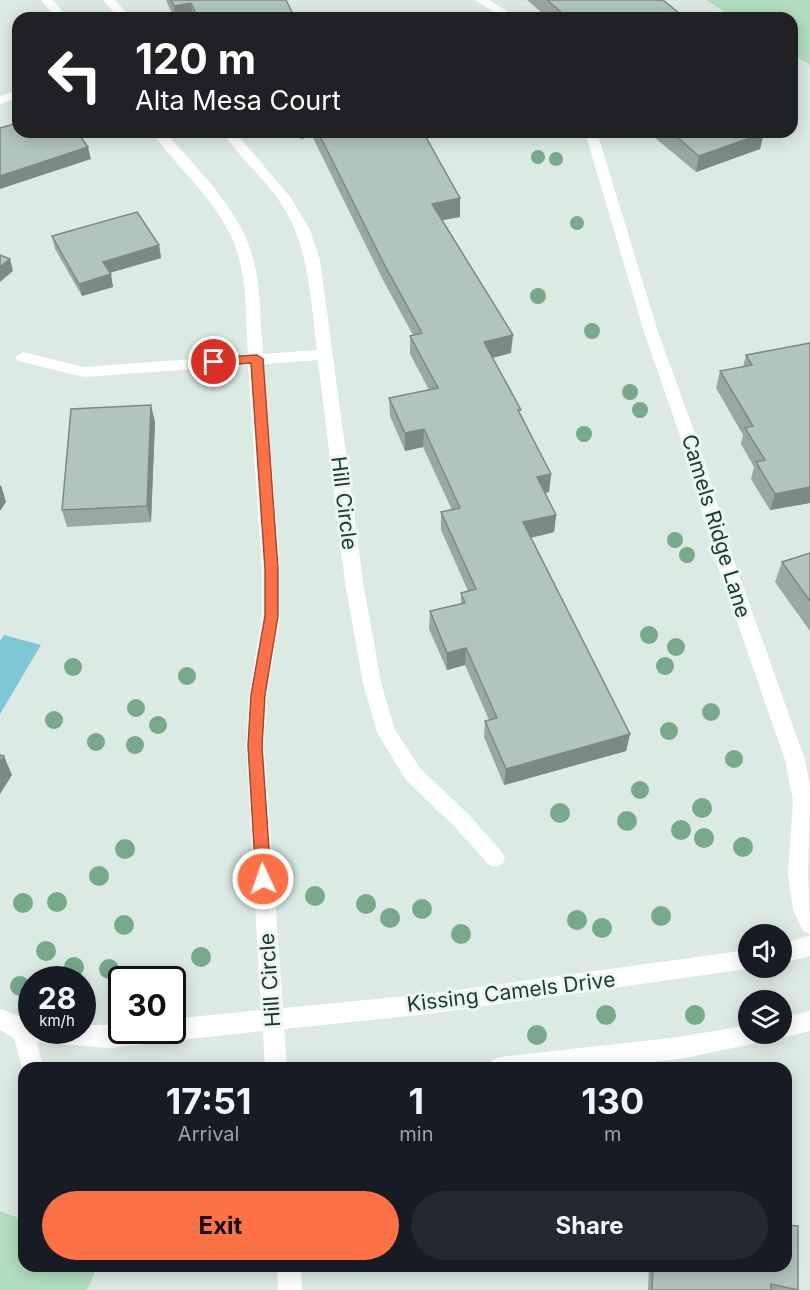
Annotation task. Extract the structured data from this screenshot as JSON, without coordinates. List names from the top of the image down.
{
  "streets": {
    "street": ["Hill Circle", "Camels Ridge Lane", "Kissing Camels Drive"]
  },
  "crossings": [
    ["Hill Circle", "Kissing Camels Drive"]
  ],
  "page": {
    "turn": ["120 m", "Alta Mesa Court"],
    "speed": "28 km/h",
    "limit": "30",
    "eta": [
      "17:51",
      "Arrival",
      "1",
      "min",
      "130",
      "m"
    ],
    "buttons": ["Exit", "Share"]
  }
}
